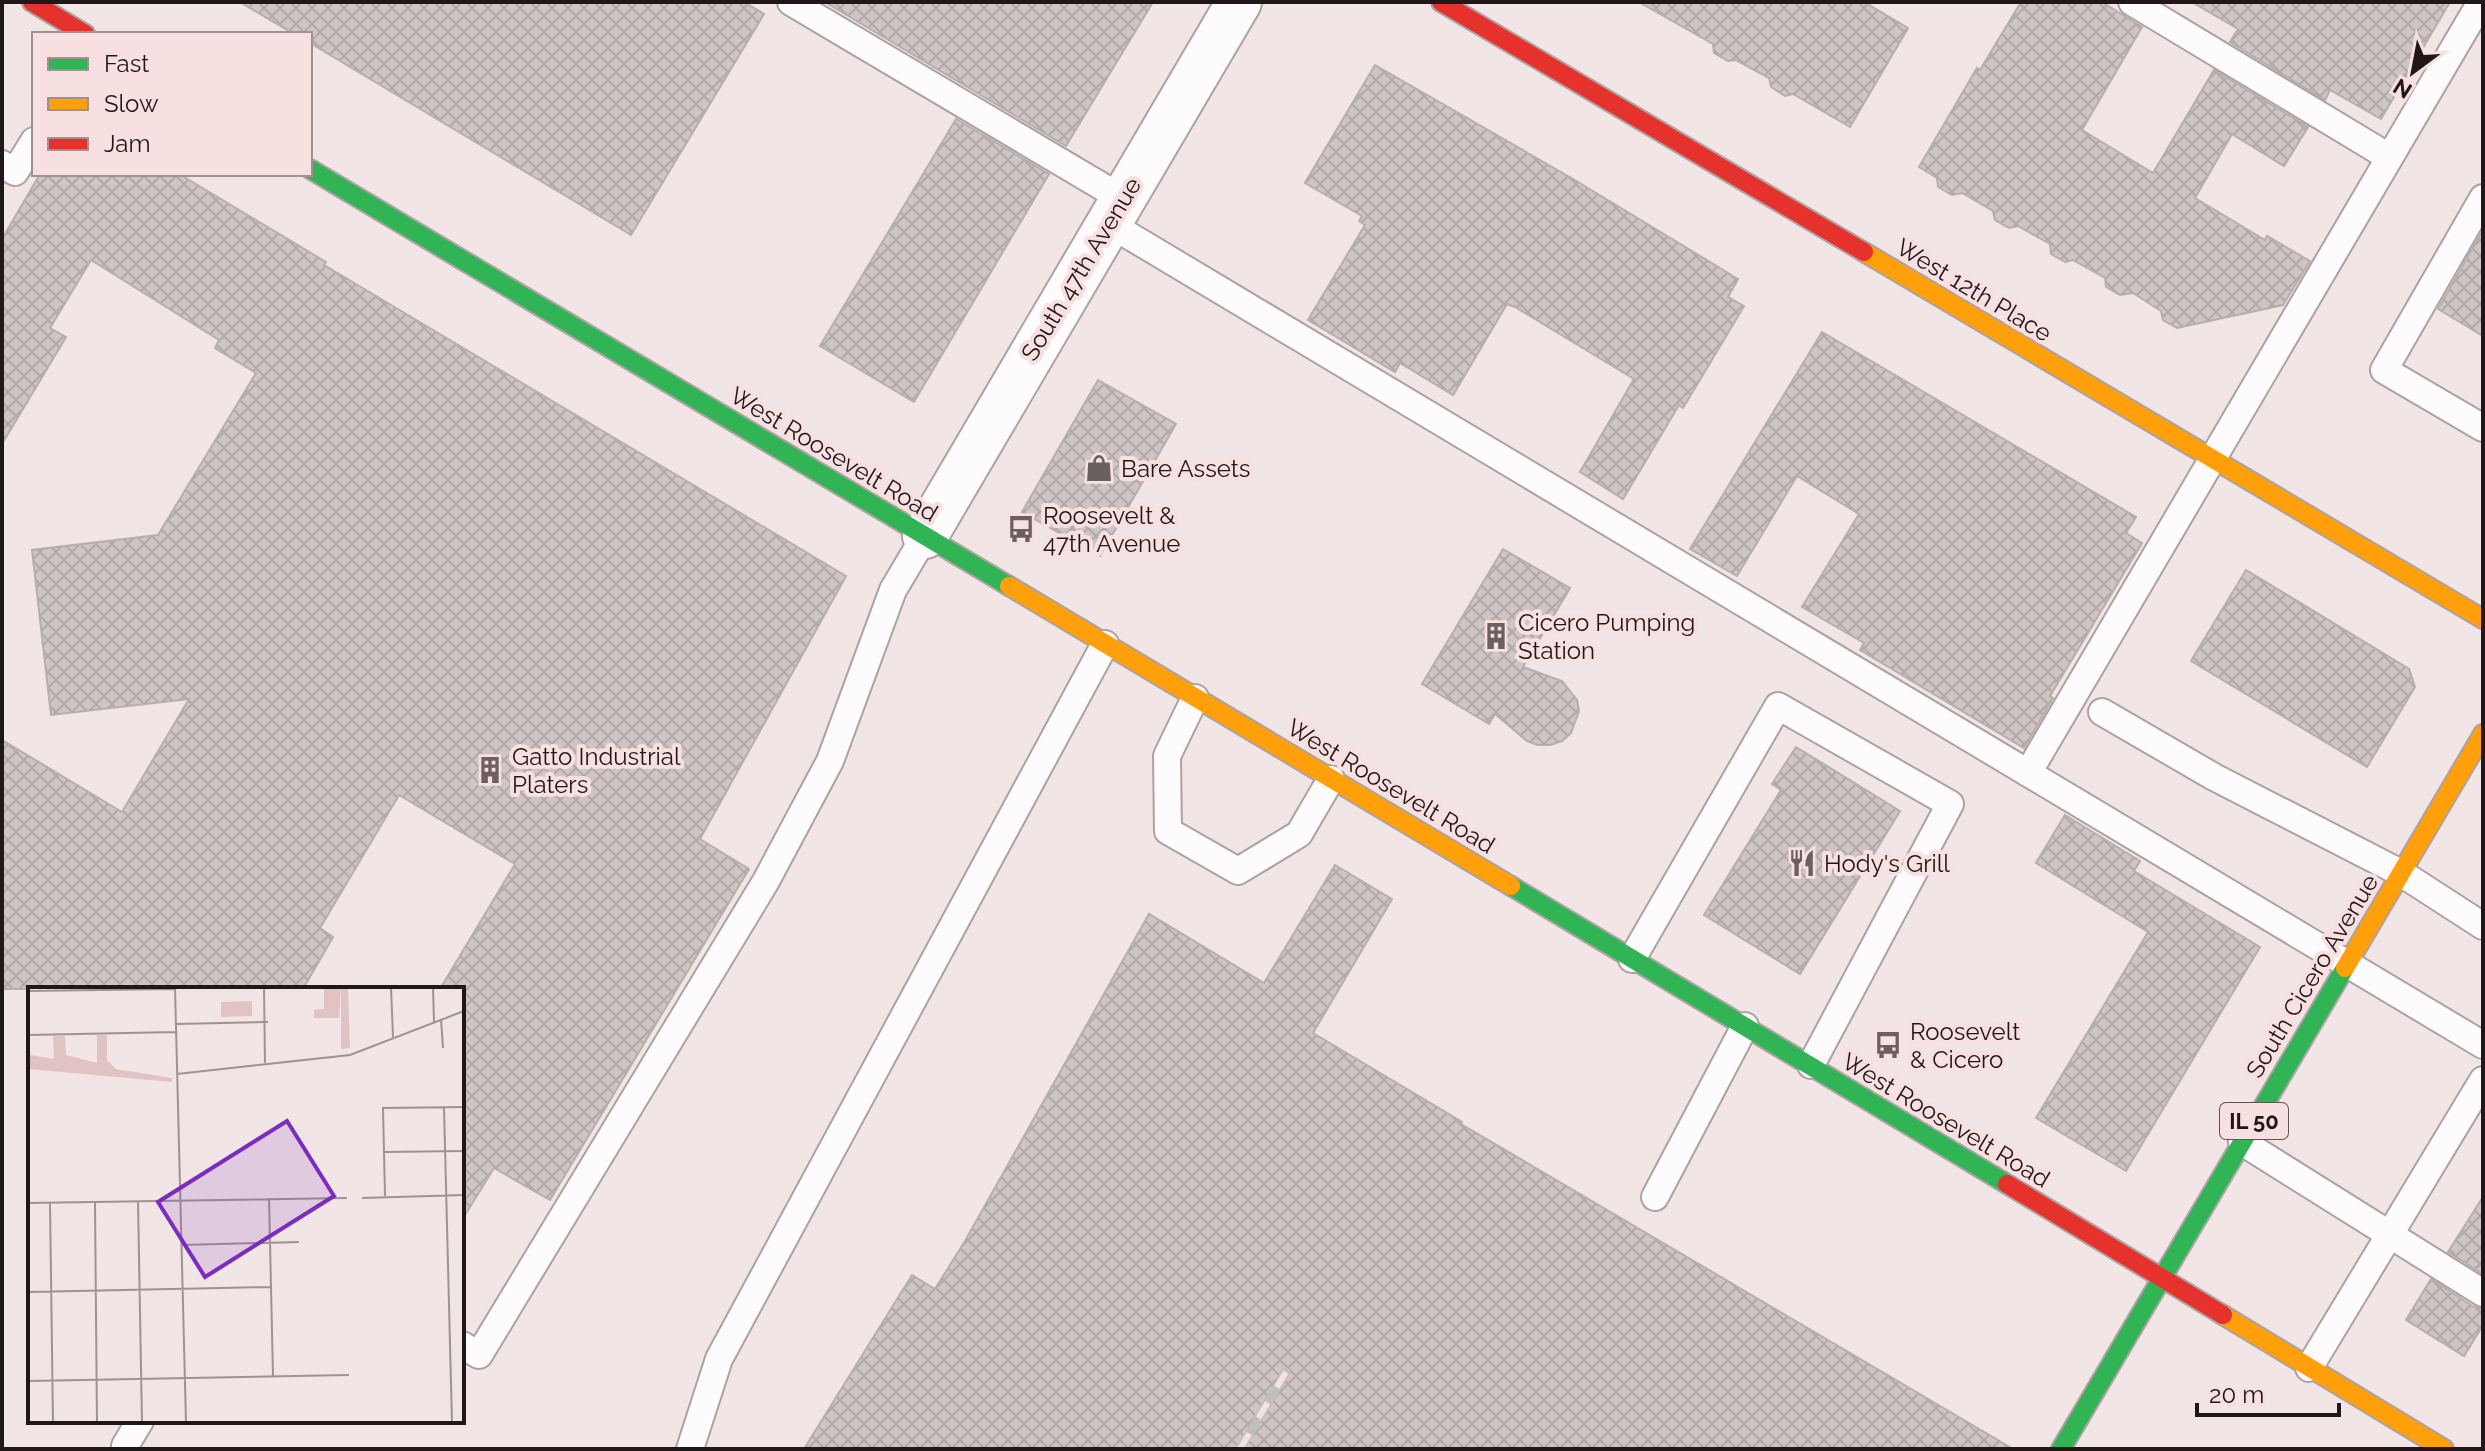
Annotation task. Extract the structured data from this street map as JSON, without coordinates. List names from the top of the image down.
{
  "streets": {
    "main road": [
      "West 12th Place",
      "West Roosevelt Road",
      "South Cicero Avenue",
      "IL 50"
    ],
    "street": ["South 47th Avenue"]
  },
  "crossings": [
    ["South 47th Avenue", "West Roosevelt Road"],
    ["West Roosevelt Road", "South Cicero Avenue"]
  ],
  "places": {
    "shop": ["Bare Assets"],
    "bus stop": ["Roosevelt & 47th Avenue", "Roosevelt & Cicero"],
    "building": ["Cicero Pumping Station", "Gatto Industrial Platers"],
    "restaurant": ["Hody's Grill"]
  },
  "legend": ["Fast", "Slow", "Jam"],
  "scale_bar": "20 m",
  "north": "bottom left"
}
